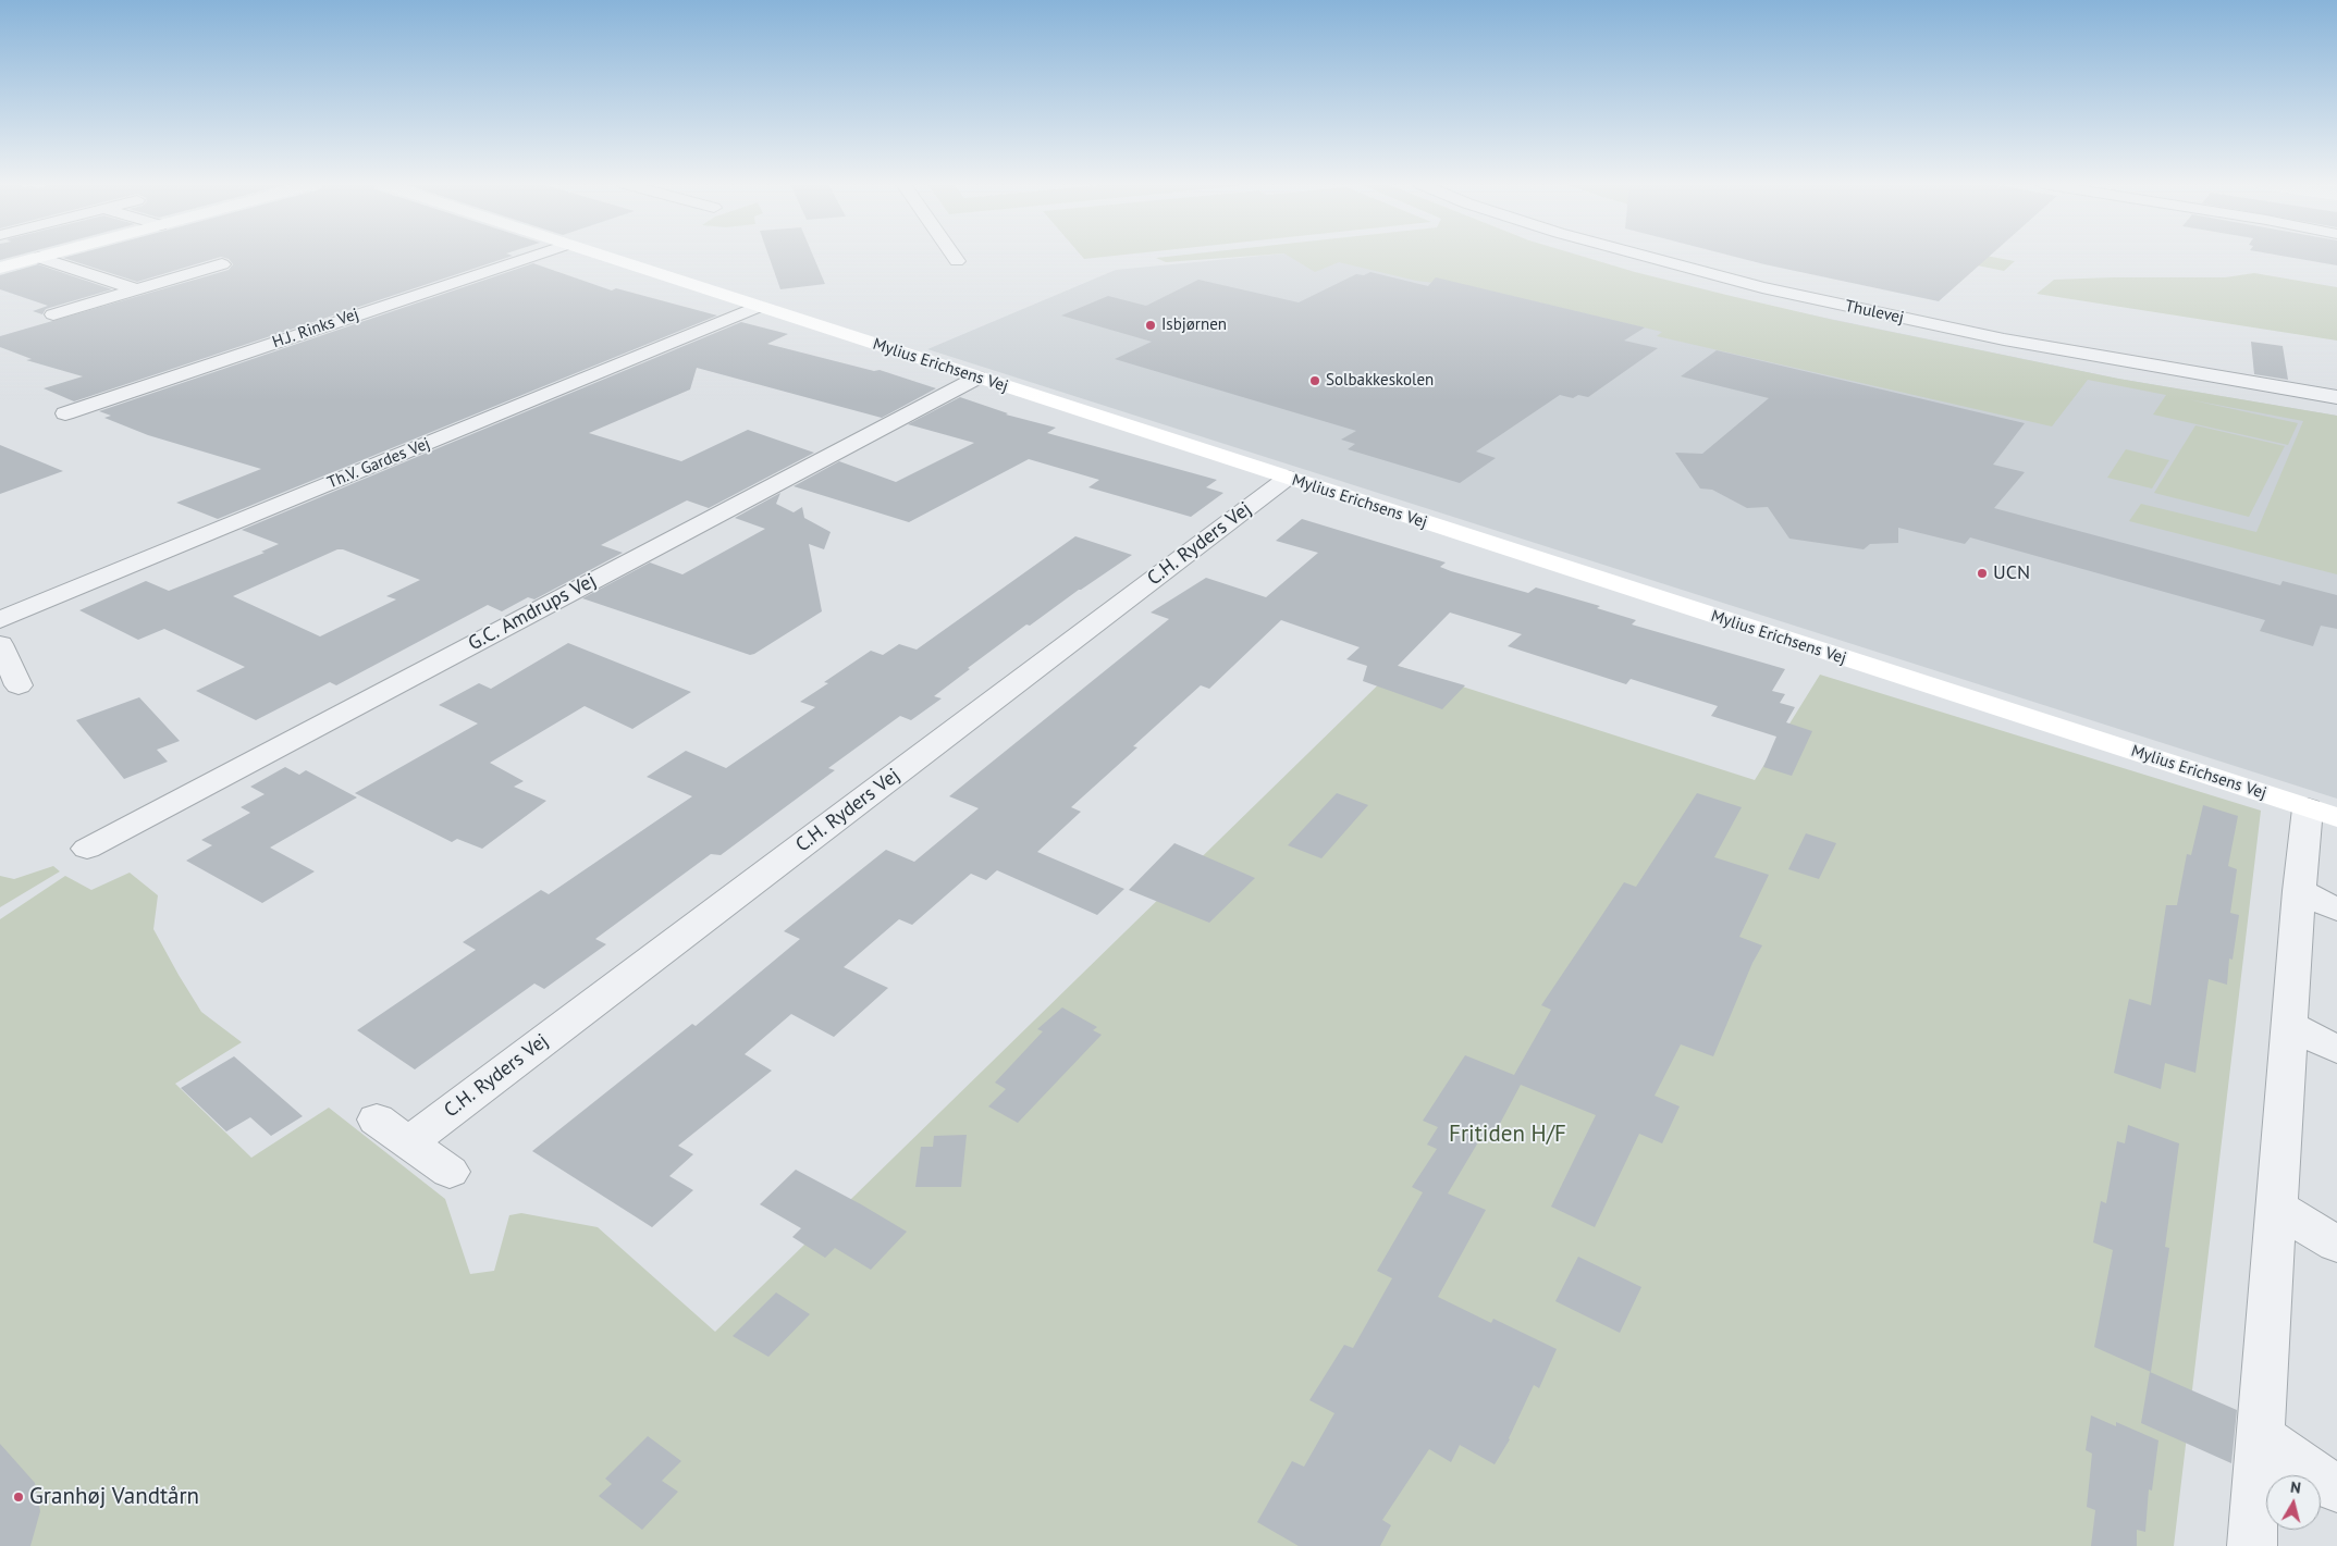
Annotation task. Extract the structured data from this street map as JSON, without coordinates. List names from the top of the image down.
{
  "streets": {
    "street": [
      "Thulevej",
      "H.J. Rinks Vej",
      "Mylius Erichsens Vej",
      "Th.V. Gardes Vej",
      "C.H. Ryders Vej",
      "G.C. Amdrups Vej"
    ]
  },
  "crossings": [
    ["Mylius Erichsens Vej", "Th.V. Gardes Vej"],
    ["Mylius Erichsens Vej", "C.H. Ryders Vej"],
    ["Mylius Erichsens Vej", "G.C. Amdrups Vej"]
  ],
  "parks": ["Fritiden H/F"],
  "places": [
    "Isbjørnen",
    "Solbakkeskolen",
    "UCN",
    "Granhøj Vandtårn"
  ],
  "north": "top"
}
